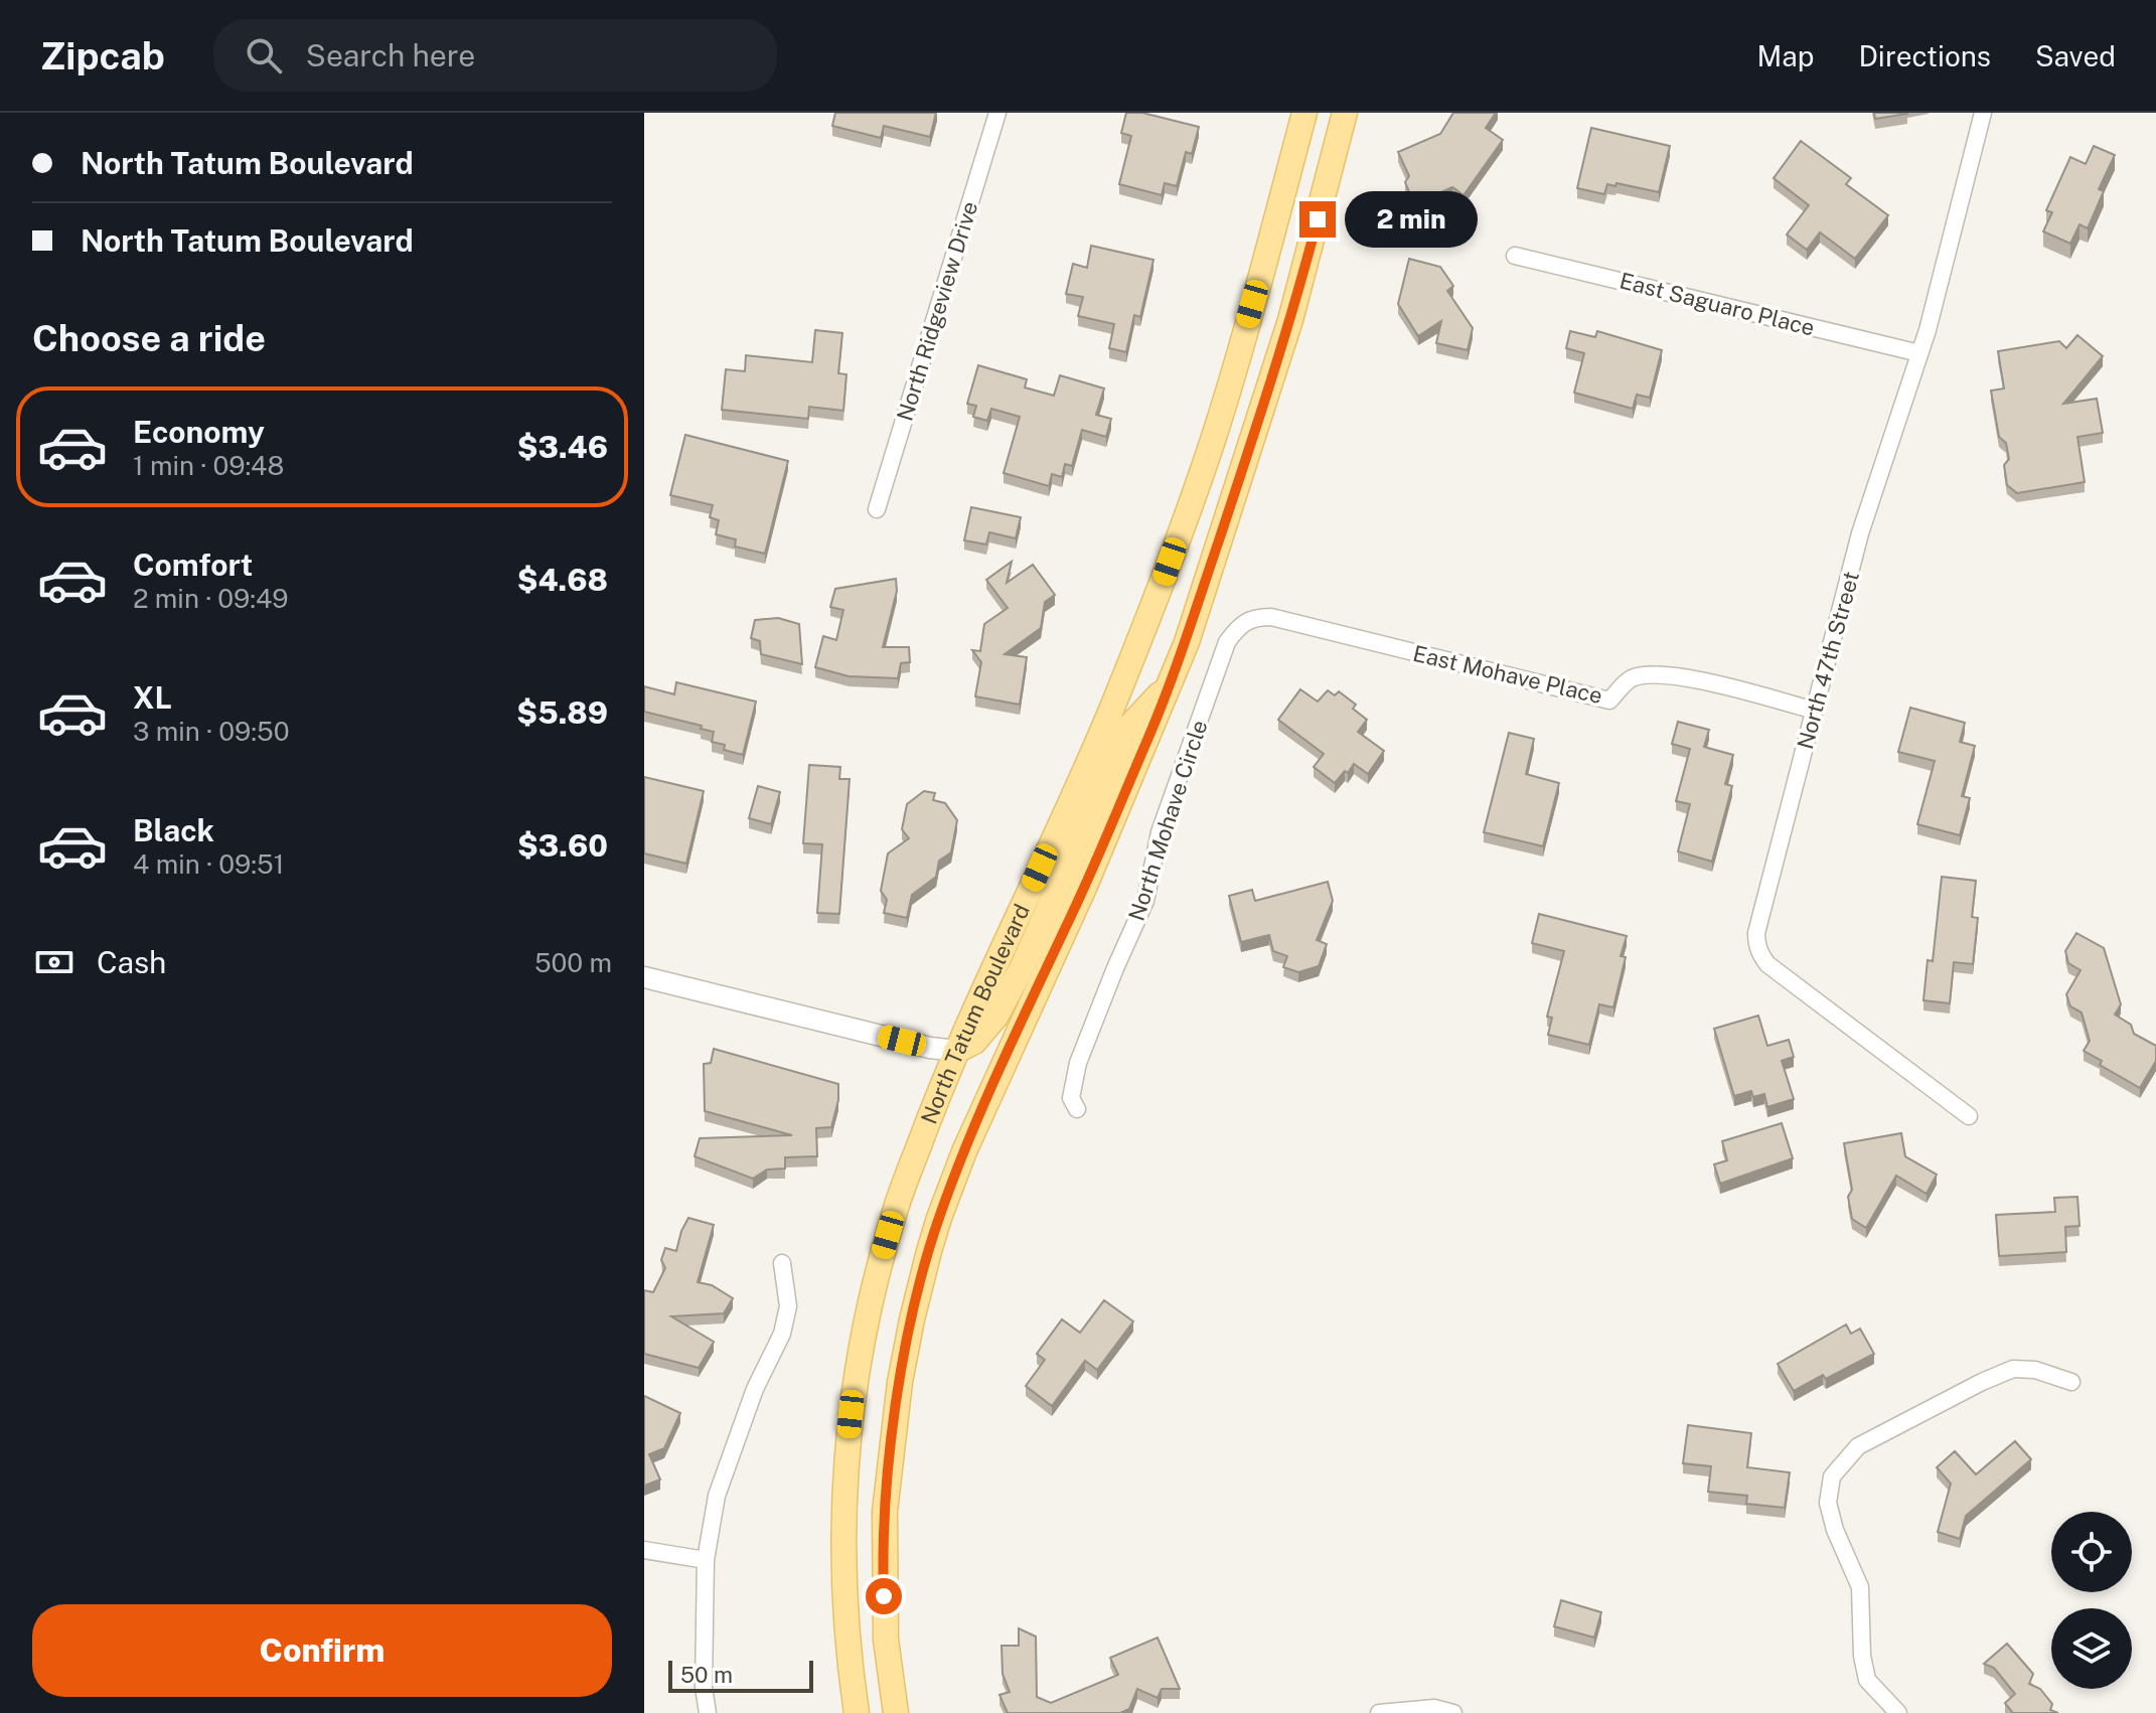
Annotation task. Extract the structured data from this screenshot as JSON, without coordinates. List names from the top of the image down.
{
  "streets": {
    "main road": ["North Tatum Boulevard"],
    "street": [
      "East Saguaro Place",
      "North Ridgeview Drive",
      "North 47th Street",
      "East Mohave Place",
      "North Mohave Circle"
    ]
  },
  "crossings": [
    ["East Saguaro Place", "North 47th Street"],
    ["North 47th Street", "East Mohave Place"],
    ["East Mohave Place", "North Mohave Circle"]
  ],
  "scale_bar": "50 m",
  "page": {
    "header": "Zipcab",
    "search": "Search here",
    "nav": ["Map", "Directions", "Saved"],
    "banner": ["North Tatum Boulevard", "North Tatum Boulevard"],
    "bubble": "2 min",
    "heading": "Choose a ride",
    "list": [
      {
        "name": "Economy",
        "note": "1 min · 09:48",
        "value": "$3.46"
      },
      {
        "name": "Comfort",
        "note": "2 min · 09:49",
        "value": "$4.68"
      },
      {
        "name": "XL",
        "note": "3 min · 09:50",
        "value": "$5.89"
      },
      {
        "name": "Black",
        "note": "4 min · 09:51",
        "value": "$3.60"
      }
    ],
    "pay": ["Cash", "500 m"],
    "buttons": "Confirm",
    "scale": "50 m"
  }
}
